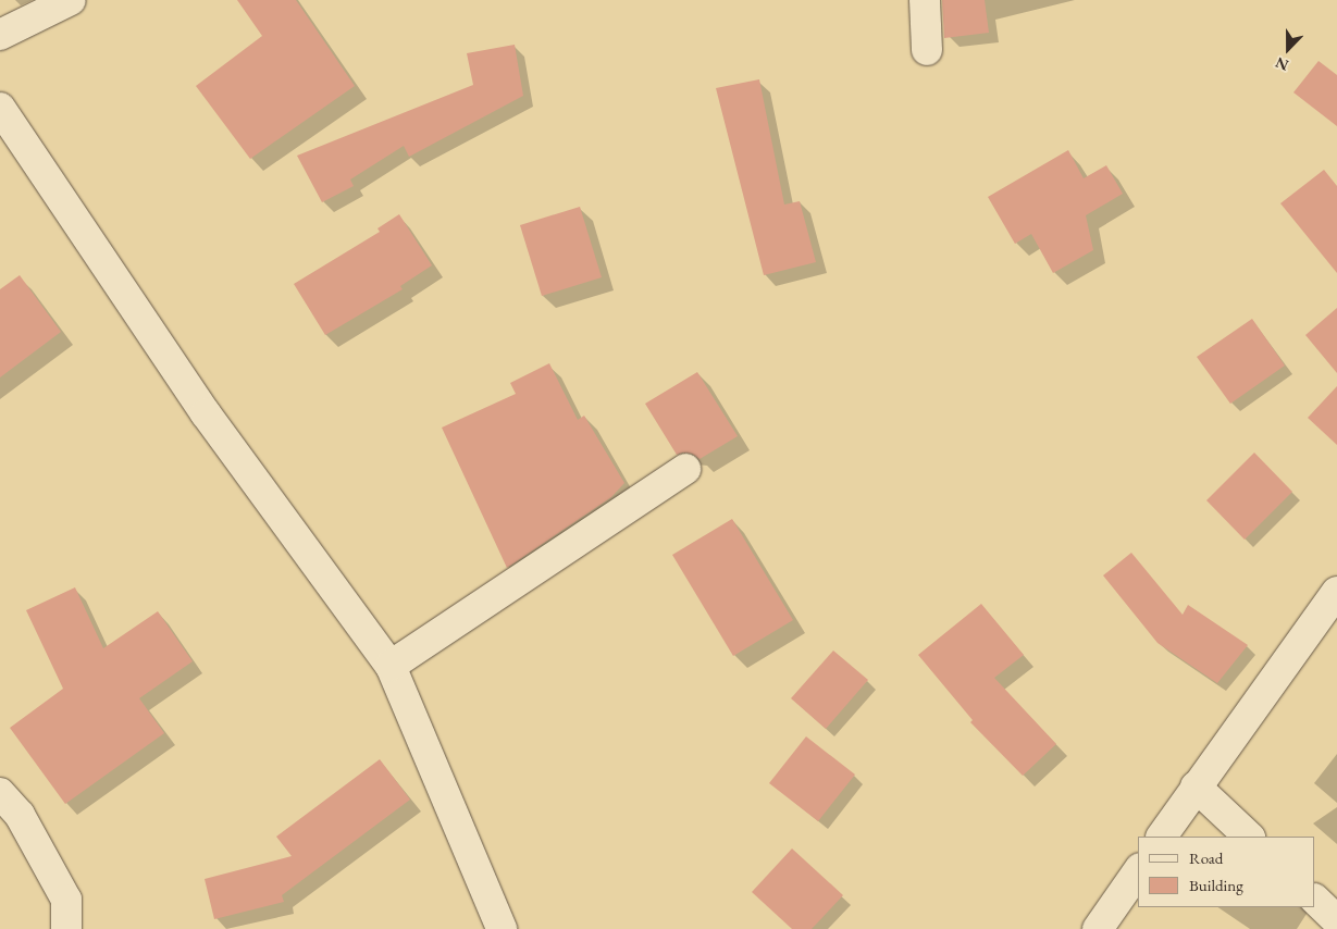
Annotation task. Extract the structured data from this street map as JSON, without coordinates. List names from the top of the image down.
{
  "legend": ["Road", "Building"],
  "north": "bottom"
}
